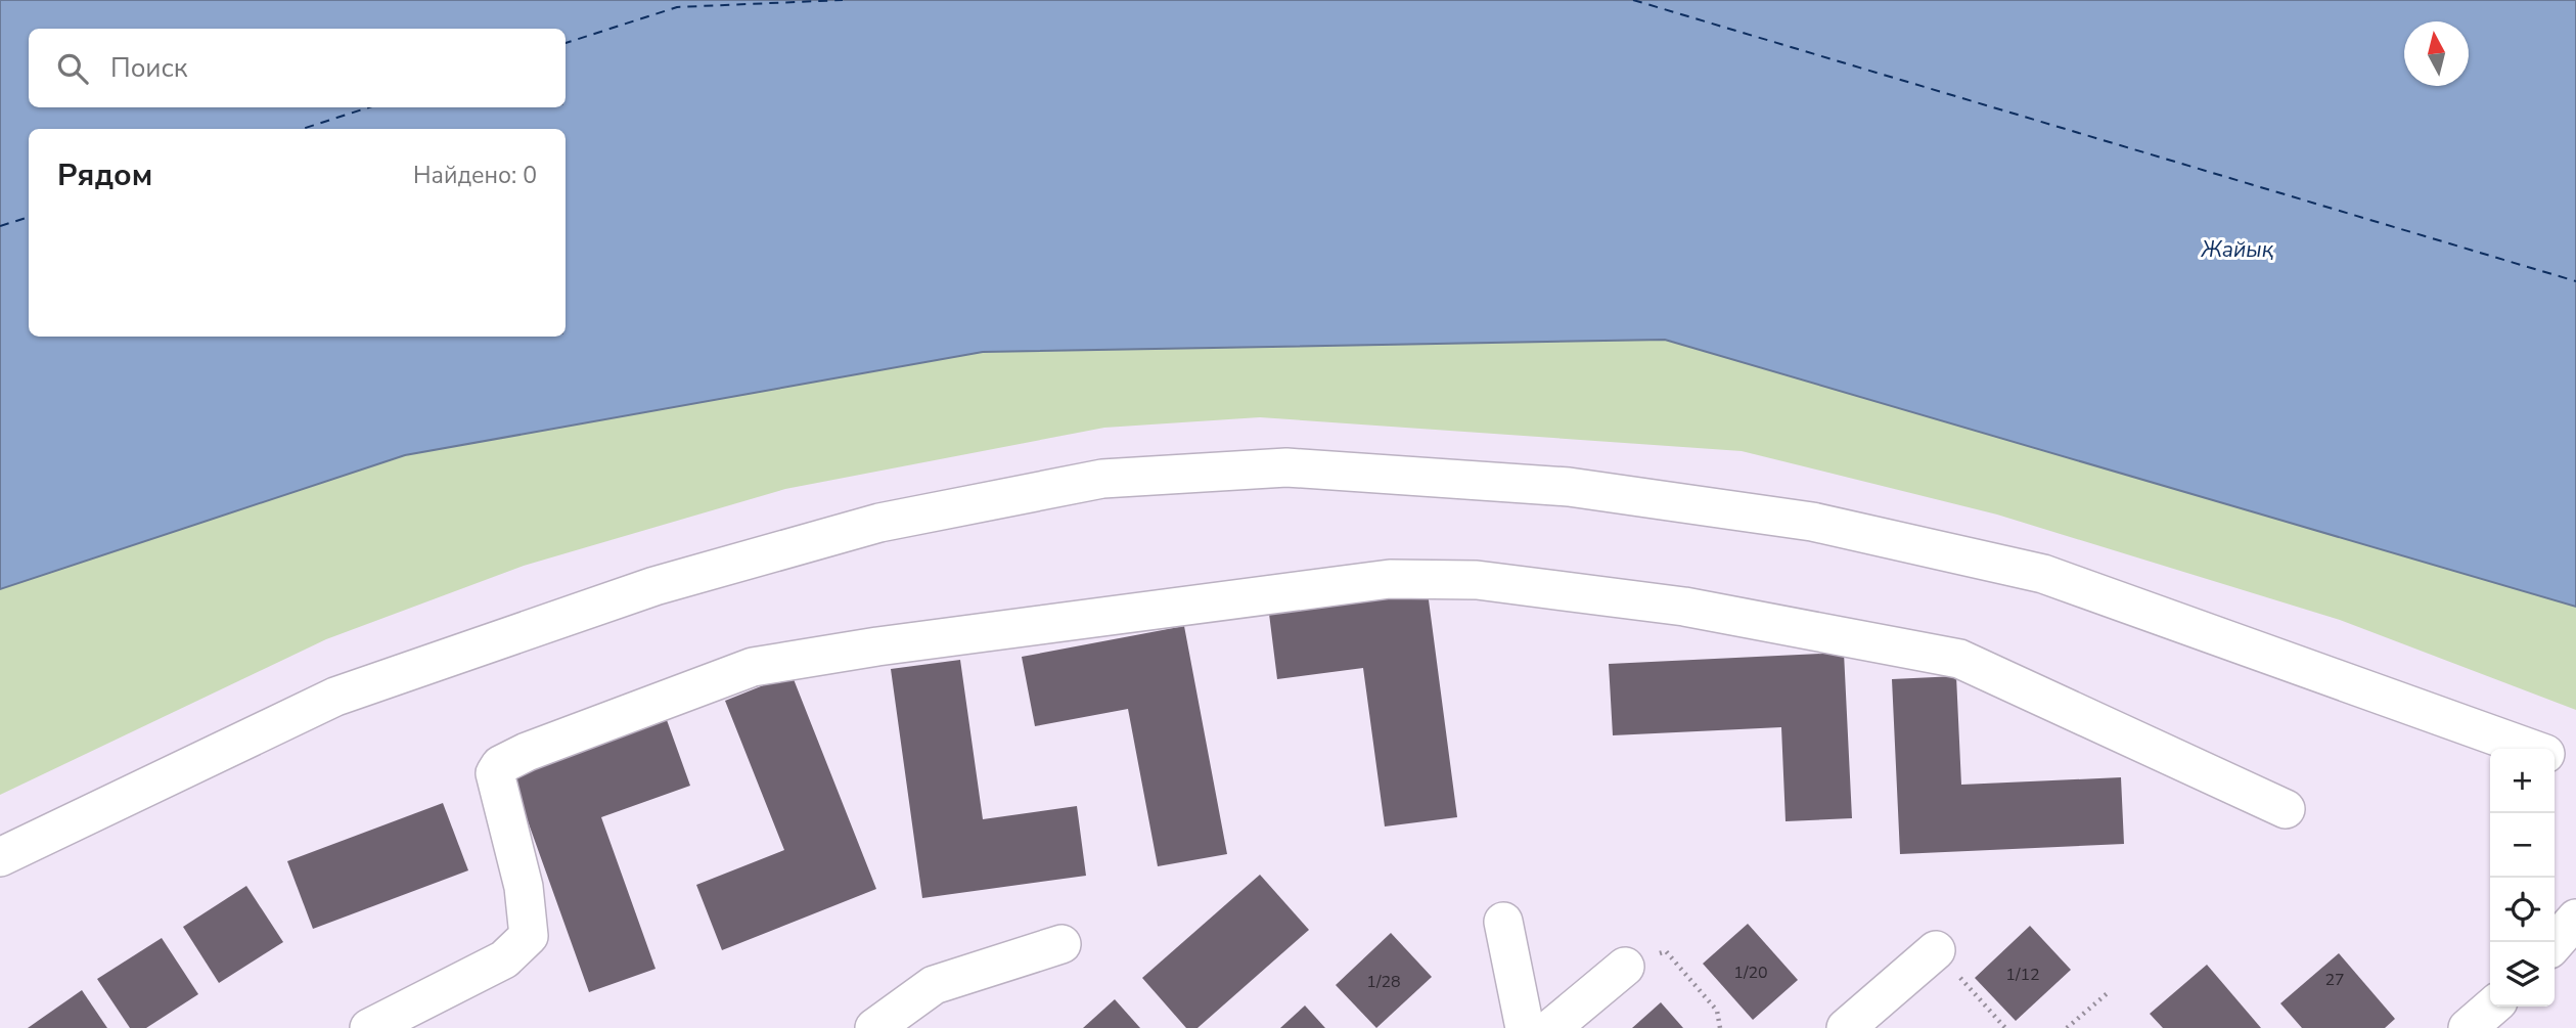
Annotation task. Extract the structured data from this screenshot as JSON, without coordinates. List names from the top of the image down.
{
  "water": ["Жайық"],
  "house_numbers": [
    "1/20",
    "1/12",
    "27",
    "1/28"
  ],
  "north": "top",
  "page": {
    "search": "Поиск",
    "heading": ["Рядом", "Найдено: 0"],
    "map_buttons": ["+", "−"]
  }
}
